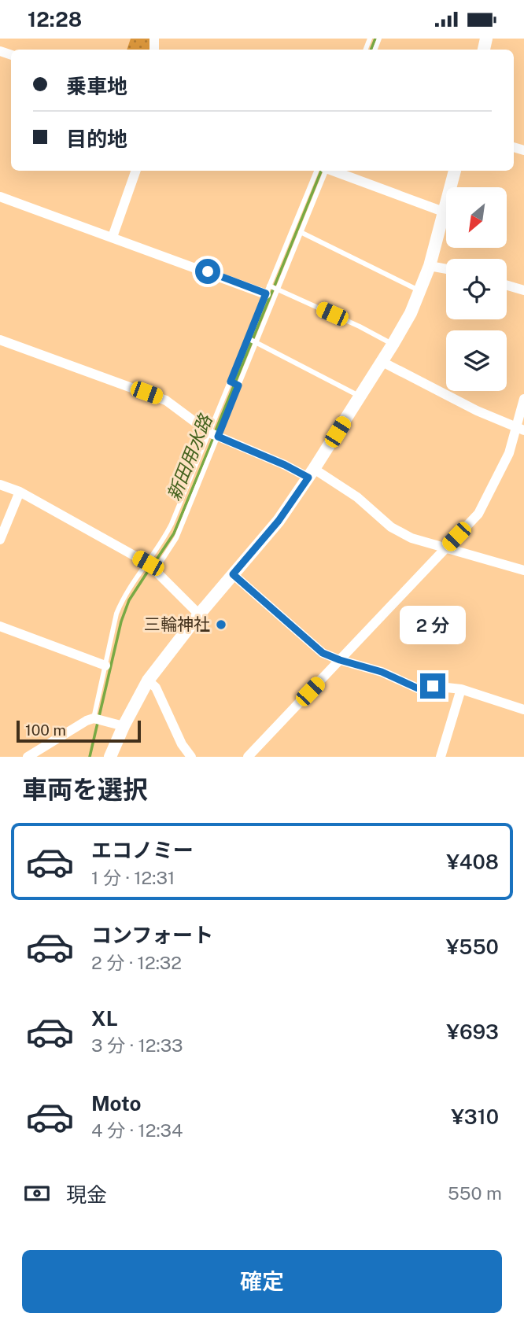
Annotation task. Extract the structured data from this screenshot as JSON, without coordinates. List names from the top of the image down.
{
  "water": ["新田用水路"],
  "places": ["三輪神社"],
  "scale_bar": "100 m",
  "north": "bottom left",
  "page": {
    "status": "12:28",
    "banner": ["乗車地", "目的地"],
    "bubble": "2 分",
    "scale": "100 m",
    "heading": "車両を選択",
    "list": [
      {
        "name": "エコノミー",
        "note": "1 分 · 12:31",
        "value": "¥408"
      },
      {
        "name": "コンフォート",
        "note": "2 分 · 12:32",
        "value": "¥550"
      },
      {
        "name": "XL",
        "note": "3 分 · 12:33",
        "value": "¥693"
      },
      {
        "name": "Moto",
        "note": "4 分 · 12:34",
        "value": "¥310"
      }
    ],
    "pay": ["現金", "550 m"],
    "buttons": "確定"
  }
}
